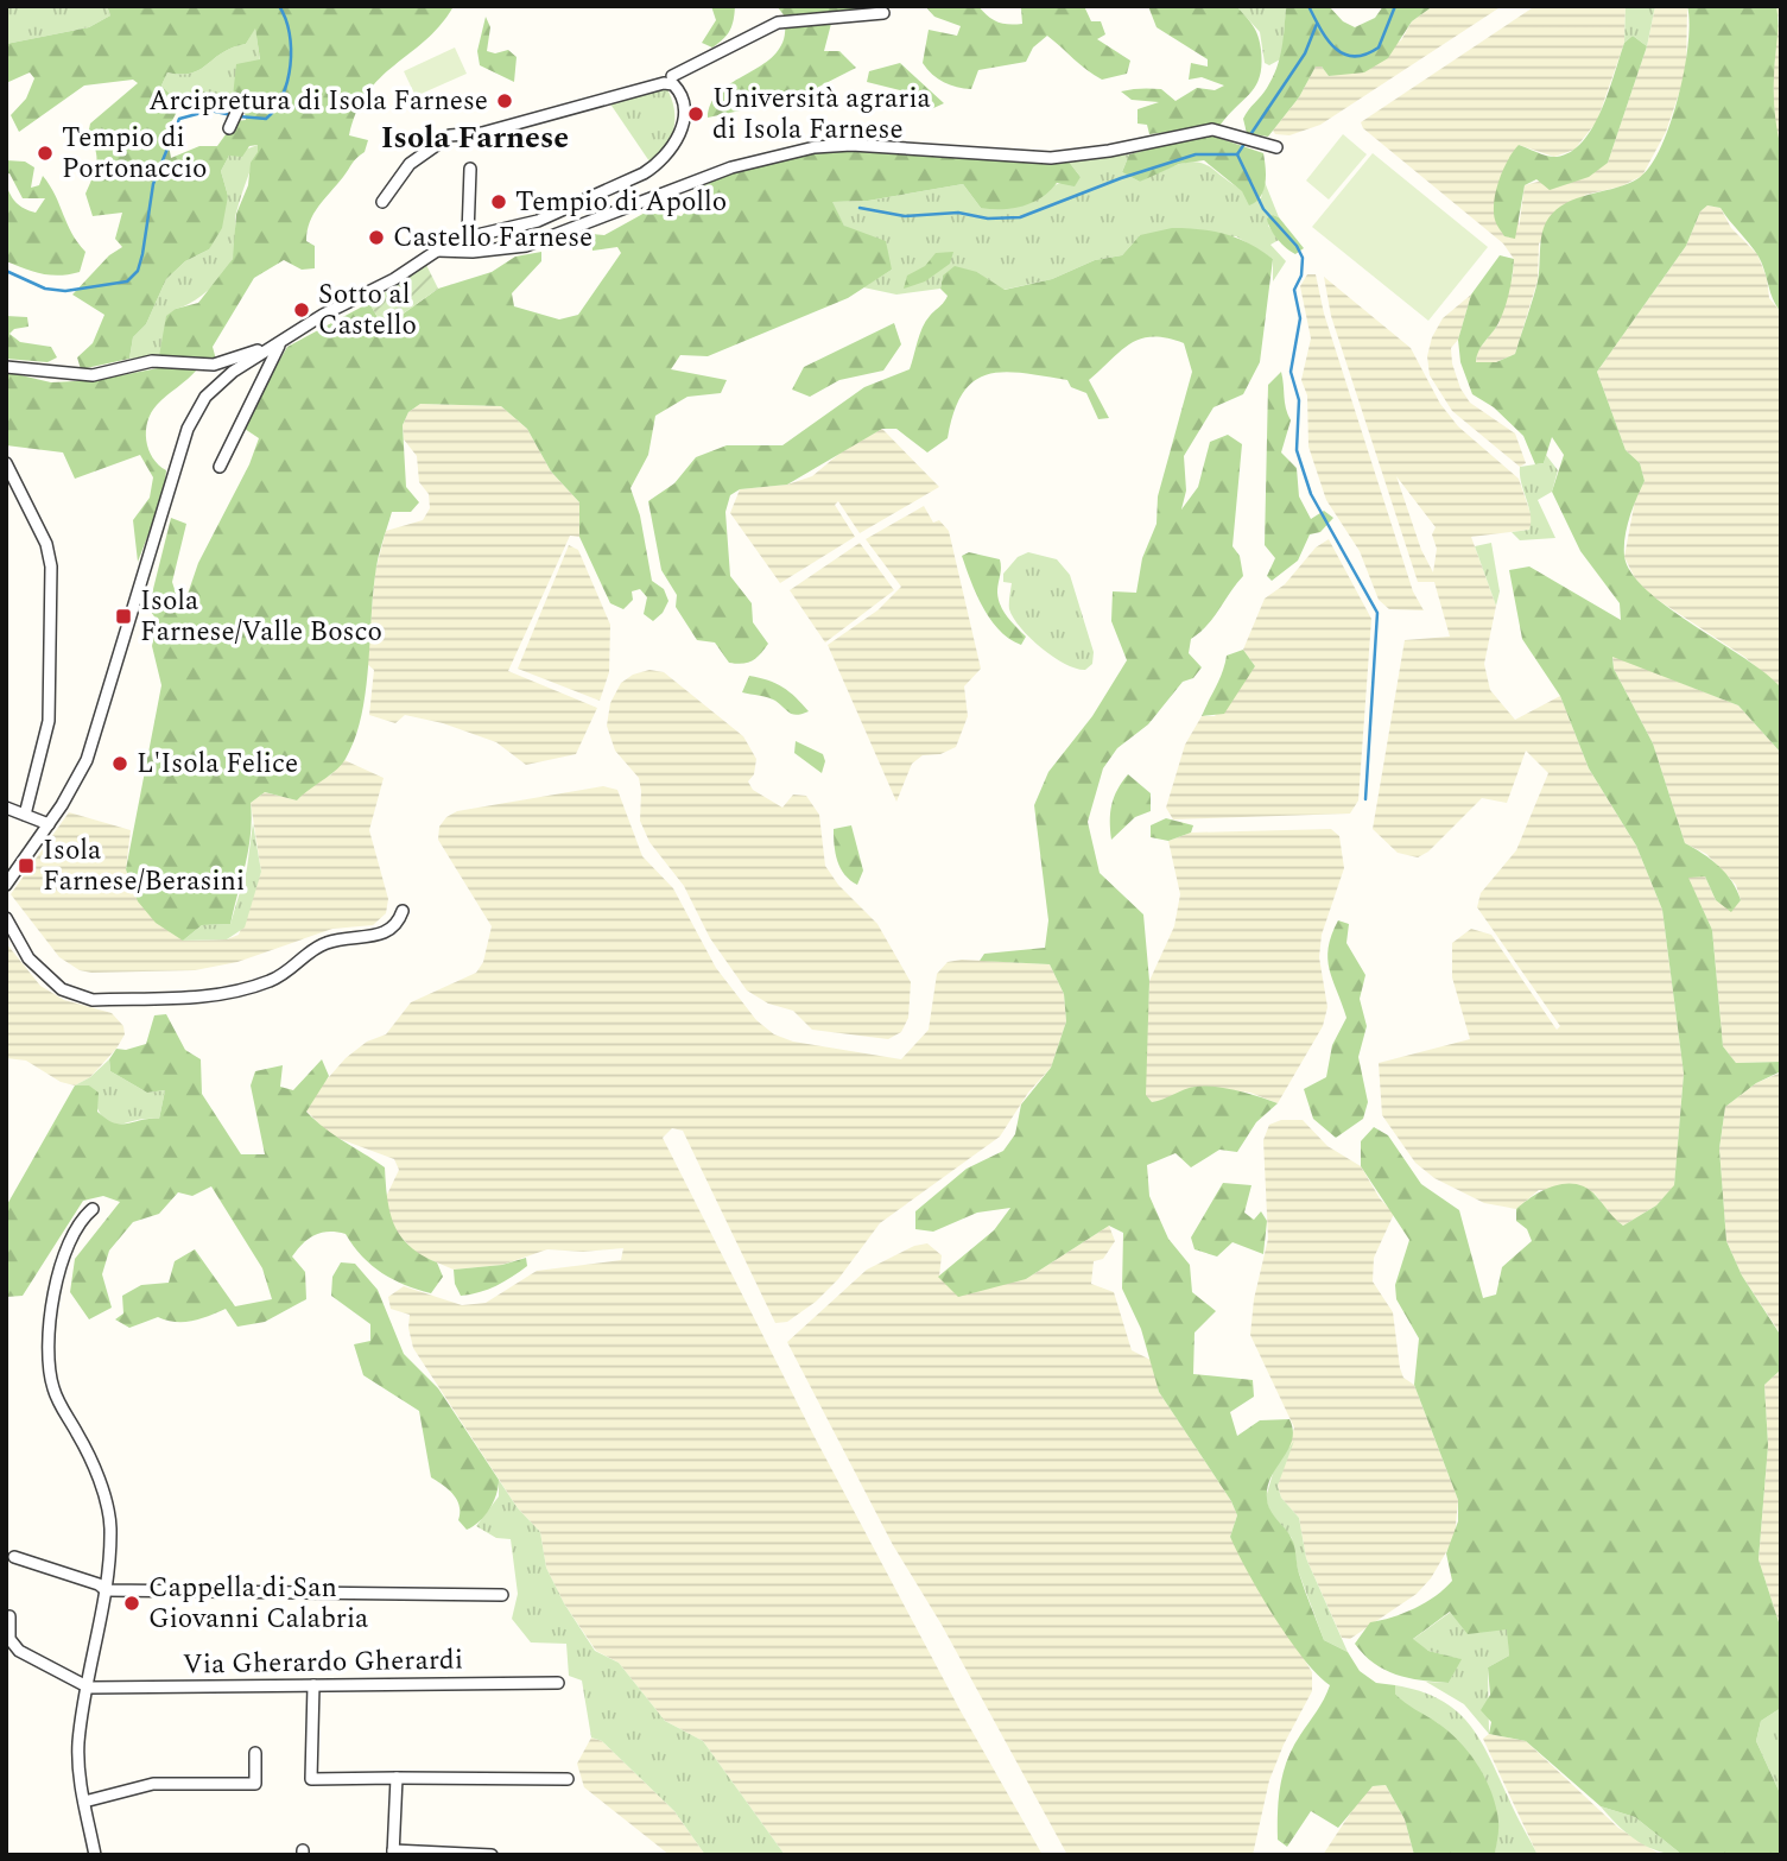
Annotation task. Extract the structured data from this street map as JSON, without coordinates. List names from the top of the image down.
{
  "streets": {
    "street": ["Via Gherardo Gherardi"]
  },
  "districts": ["Isola Farnese"],
  "places": {
    "other": [
      "Arcipretura di Isola Farnese",
      "Università agraria di Isola Farnese",
      "Tempio di Portonaccio",
      "Tempio di Apollo",
      "Castello Farnese",
      "Sotto al Castello",
      "L'Isola Felice",
      "Cappella di San Giovanni Calabria"
    ],
    "transit": ["Isola Farnese/Valle Bosco", "Isola Farnese/Berasini"]
  }
}
